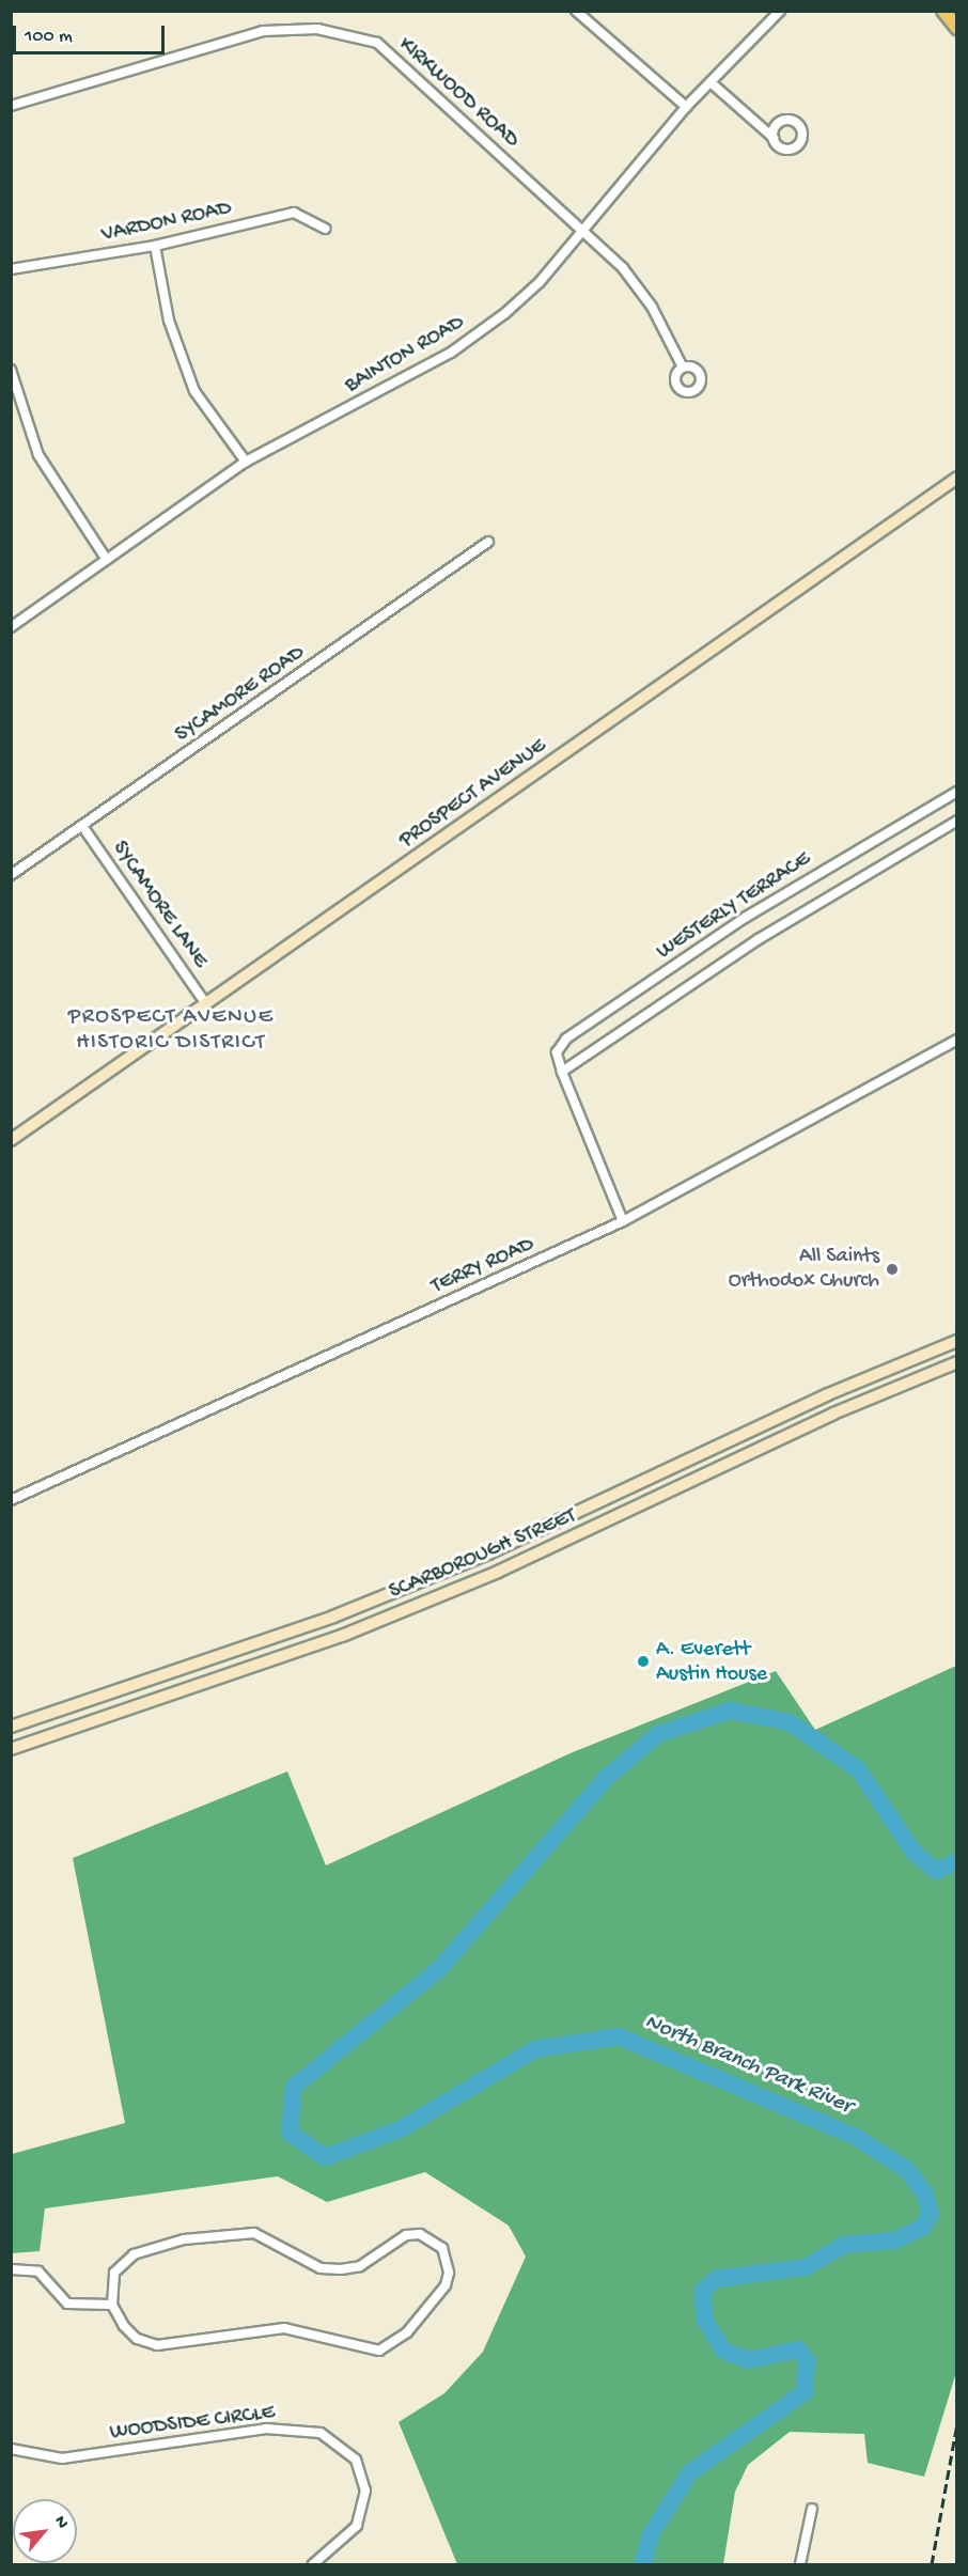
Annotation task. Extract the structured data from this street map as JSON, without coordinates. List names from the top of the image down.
{
  "streets": {
    "main road": ["PROSPECT AVENUE", "SCARBOROUGH STREET"],
    "street": [
      "KIRKWOOD ROAD",
      "VARDON ROAD",
      "BAINTON ROAD",
      "SYCAMORE ROAD",
      "SYCAMORE LANE",
      "WESTERLY TERRACE",
      "TERRY ROAD",
      "WOODSIDE CIRCLE"
    ]
  },
  "crossings": [
    ["KIRKWOOD ROAD", "BAINTON ROAD"],
    ["SYCAMORE ROAD", "SYCAMORE LANE"],
    ["PROSPECT AVENUE", "SYCAMORE LANE"],
    ["WESTERLY TERRACE", "TERRY ROAD"]
  ],
  "districts": ["PROSPECT AVENUE HISTORIC DISTRICT"],
  "water": ["North Branch Park River"],
  "places": ["All Saints Orthodox Church", "A. Everett Austin House"],
  "scale_bar": "100 m",
  "north": "top right"
}
